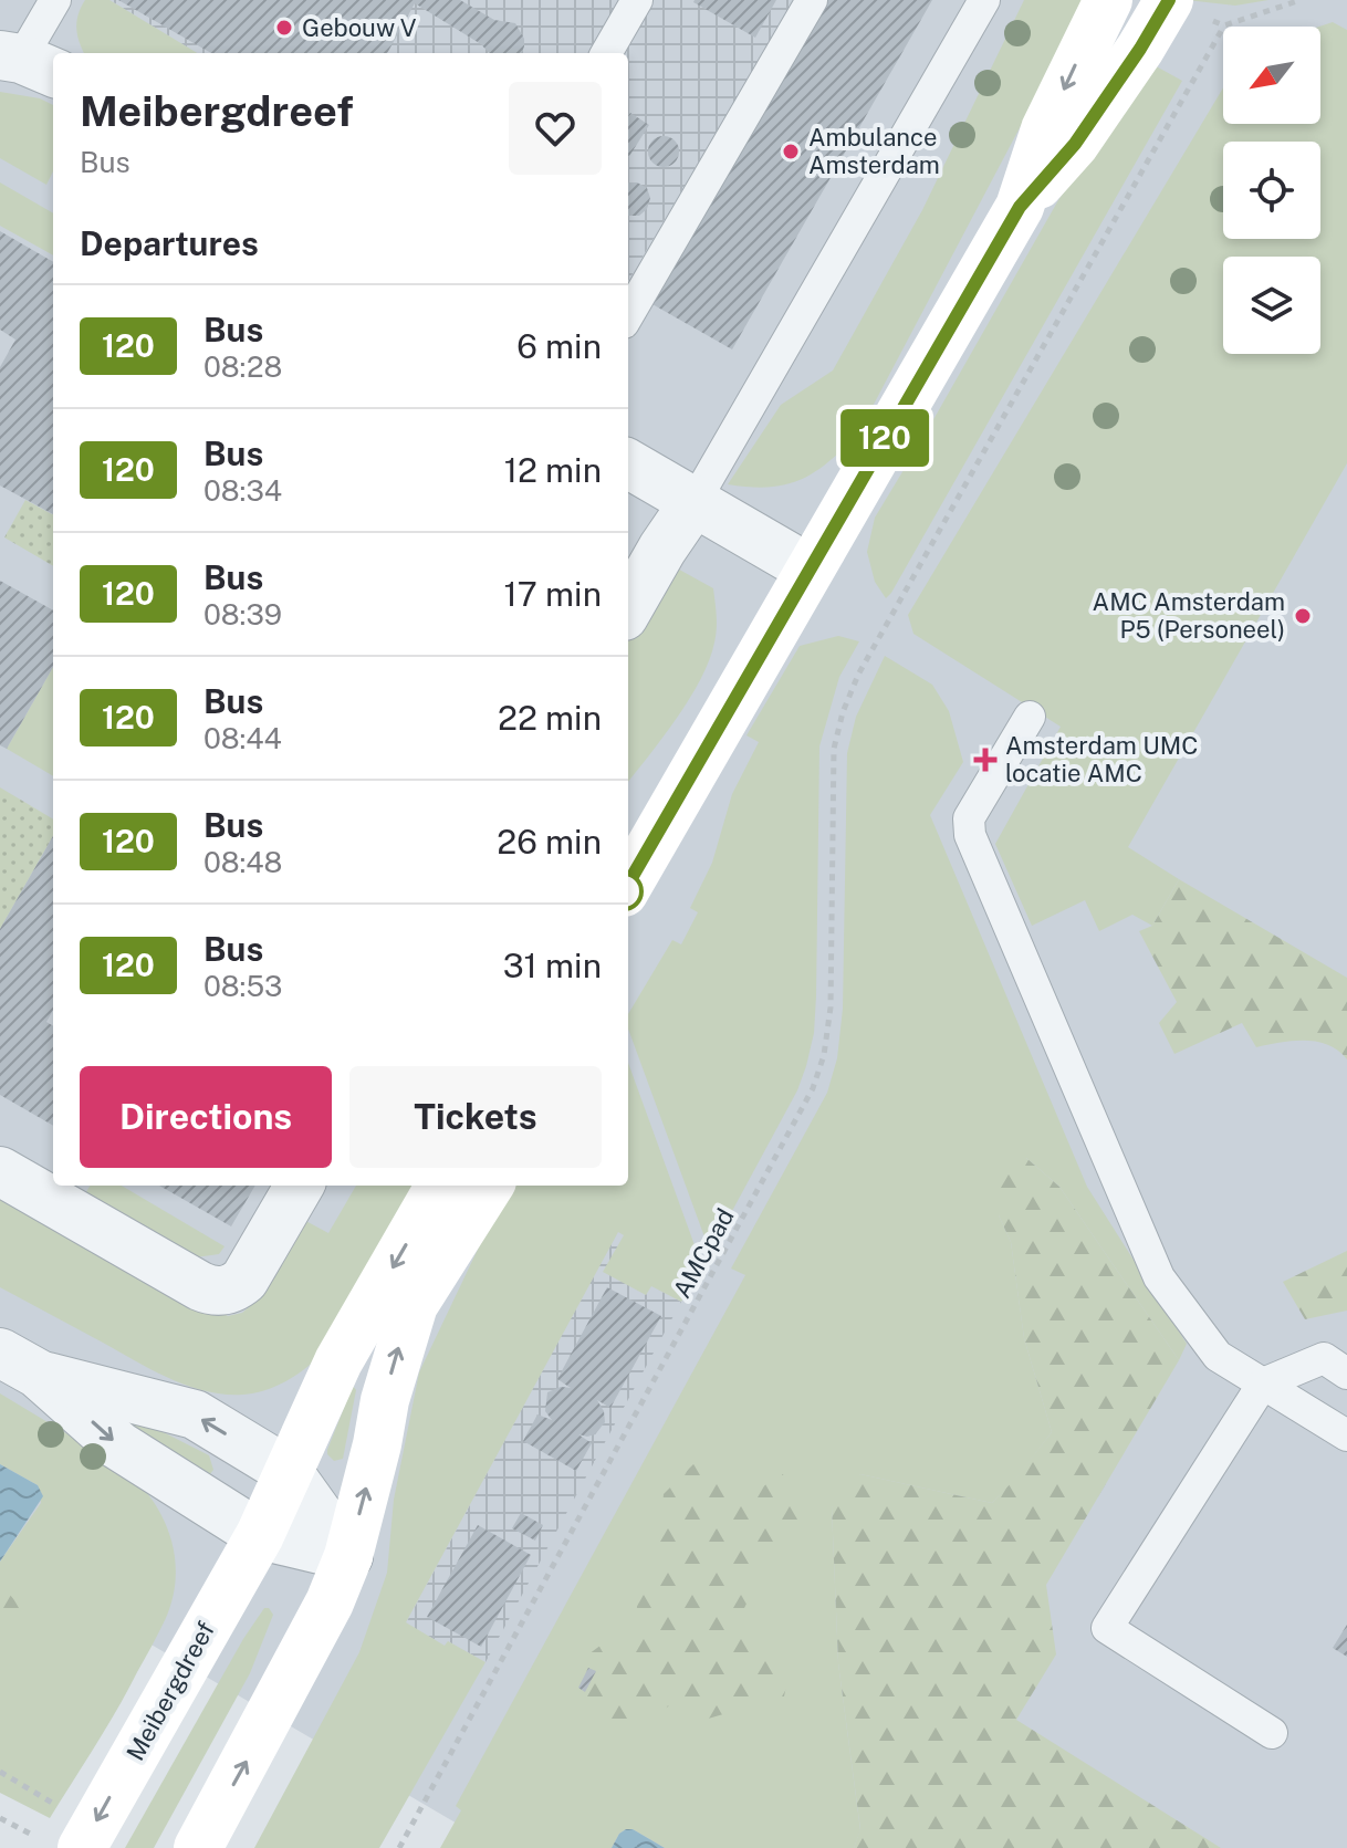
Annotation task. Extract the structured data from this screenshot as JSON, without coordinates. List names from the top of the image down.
{
  "streets": {
    "street": ["Meibergdreef"],
    "path": ["AMCpad"]
  },
  "places": {
    "other": ["Gebouw V", "Ambulance Amsterdam", "AMC Amsterdam P5 (Personeel)"],
    "health": ["Amsterdam UMC locatie AMC"]
  },
  "lines": ["bus line 120"],
  "north": "bottom left",
  "page": {
    "on_map": "120",
    "heading": [
      ["Meibergdreef", "Bus"],
      "Departures"
    ],
    "list": [
      {
        "mark": "120",
        "name": "Bus",
        "note": "08:28",
        "value": "6 min"
      },
      {
        "mark": "120",
        "name": "Bus",
        "note": "08:34",
        "value": "12 min"
      },
      {
        "mark": "120",
        "name": "Bus",
        "note": "08:39",
        "value": "17 min"
      },
      {
        "mark": "120",
        "name": "Bus",
        "note": "08:44",
        "value": "22 min"
      },
      {
        "mark": "120",
        "name": "Bus",
        "note": "08:48",
        "value": "26 min"
      },
      {
        "mark": "120",
        "name": "Bus",
        "note": "08:53",
        "value": "31 min"
      }
    ],
    "buttons": ["Directions", "Tickets"]
  }
}
